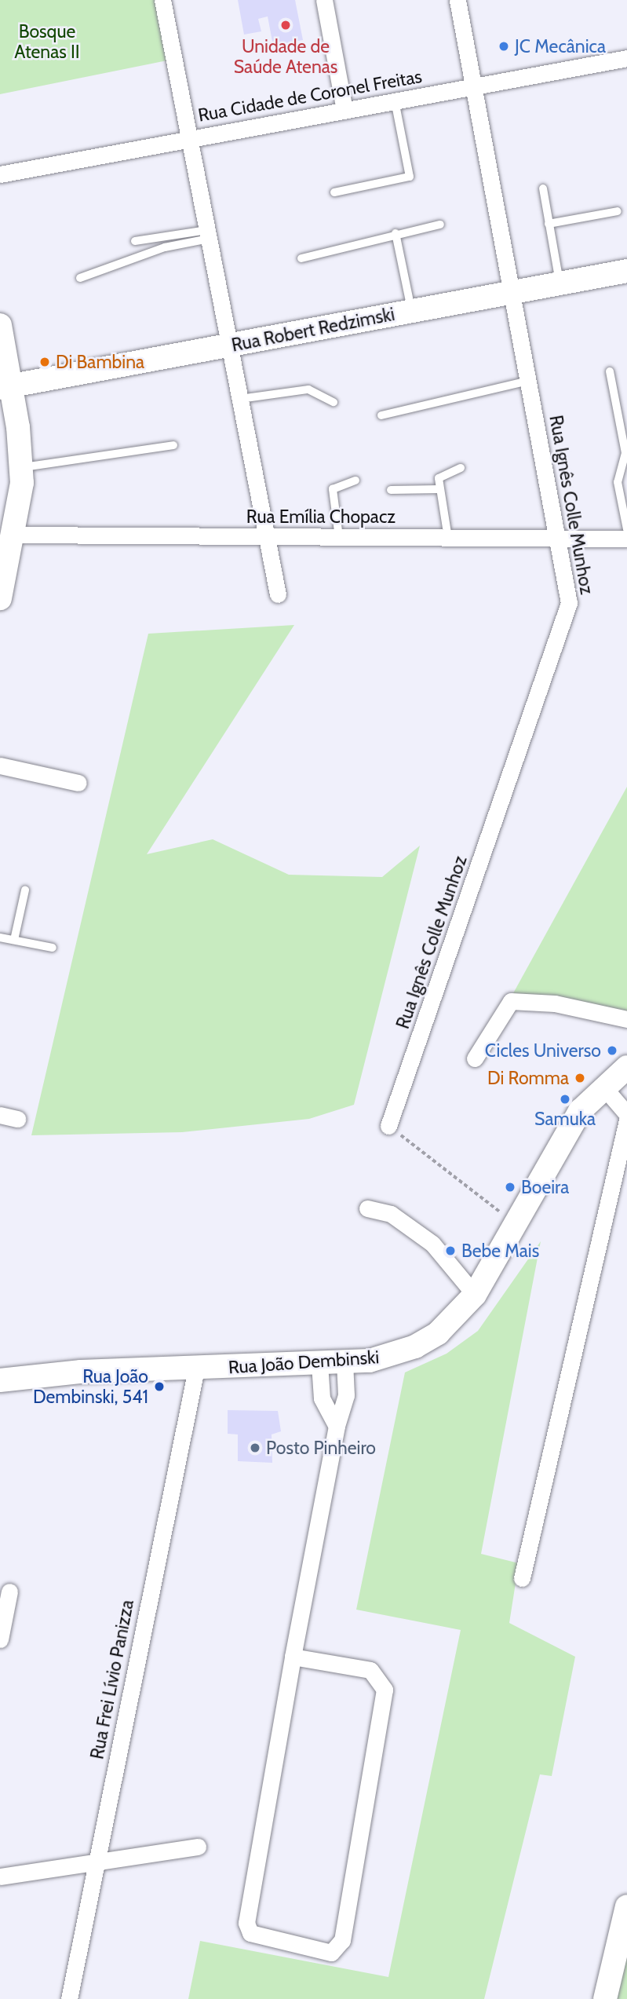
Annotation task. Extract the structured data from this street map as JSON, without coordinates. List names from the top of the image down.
{
  "streets": {
    "street": [
      "Rua Cidade de Coronel Freitas",
      "Rua Robert Redzimski",
      "Rua Ignês Colle Munhoz",
      "Rua Emília Chopacz",
      "Rua João Dembinski",
      "Rua Frei Lívio Panizza"
    ]
  },
  "crossings": [
    ["Rua Cidade de Coronel Freitas", "Rua Ignês Colle Munhoz"],
    ["Rua Robert Redzimski", "Rua Ignês Colle Munhoz"],
    ["Rua Ignês Colle Munhoz", "Rua Emília Chopacz"],
    ["Rua João Dembinski", "Rua Frei Lívio Panizza"]
  ],
  "parks": ["Bosque Atenas II"],
  "places": [
    "Unidade de Saúde Atenas",
    "JC Mecânica",
    "Di Bambina",
    "Cicles Universo",
    "Di Romma",
    "Samuka",
    "Boeira",
    "Bebe Mais",
    "Rua João Dembinski, 541",
    "Posto Pinheiro"
  ]
}
